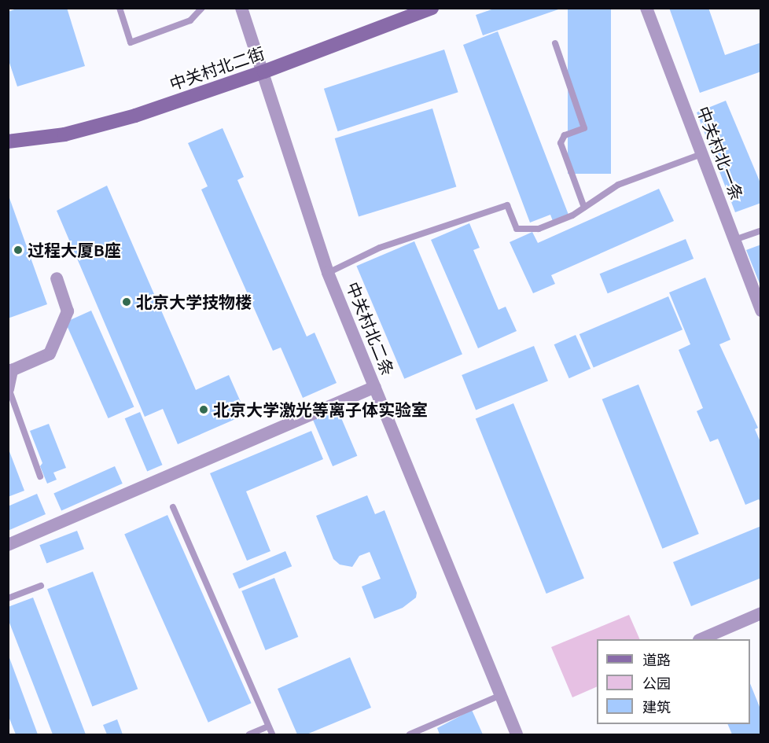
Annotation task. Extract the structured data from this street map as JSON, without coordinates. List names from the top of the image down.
{
  "streets": {
    "street": ["中关村北二街", "中关村北一条", "中关村北二条"]
  },
  "crossings": [
    ["中关村北二街", "中关村北二条"]
  ],
  "places": ["过程大厦B座", "北京大学技物楼", "北京大学激光等离子体实验室"],
  "legend": ["道路", "公园", "建筑"]
}
